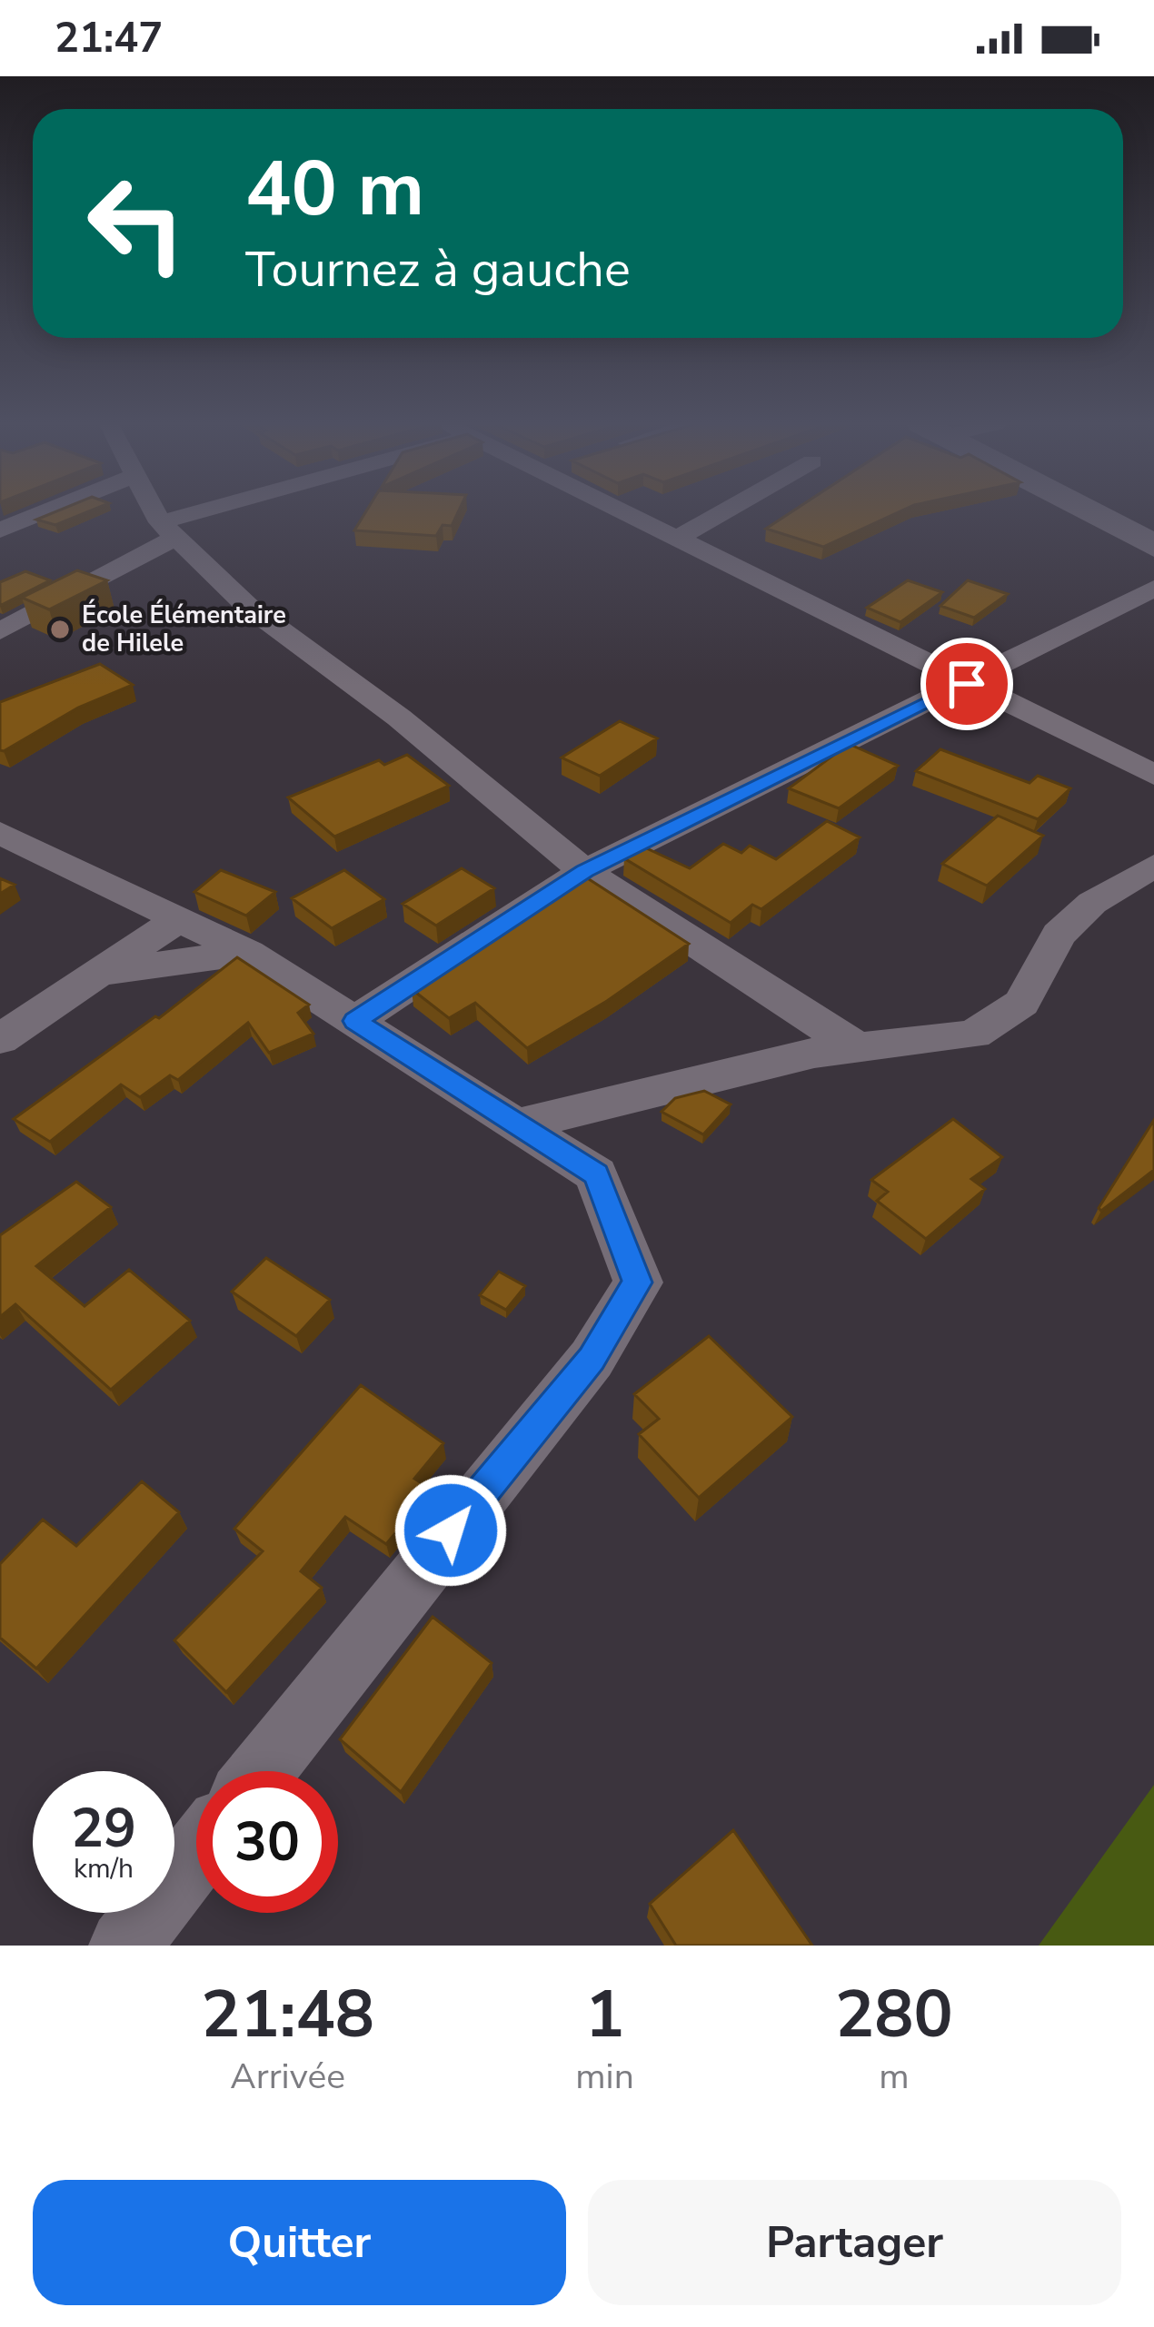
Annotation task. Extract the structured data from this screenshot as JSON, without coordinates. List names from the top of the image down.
{
  "places": ["École Élémentaire de Hilele"],
  "page": {
    "status": "21:47",
    "turn": ["40 m", "Tournez à gauche"],
    "speed": "29 km/h",
    "limit": "30",
    "eta": [
      "21:48",
      "Arrivée",
      "1",
      "min",
      "280",
      "m"
    ],
    "buttons": ["Quitter", "Partager"]
  }
}
